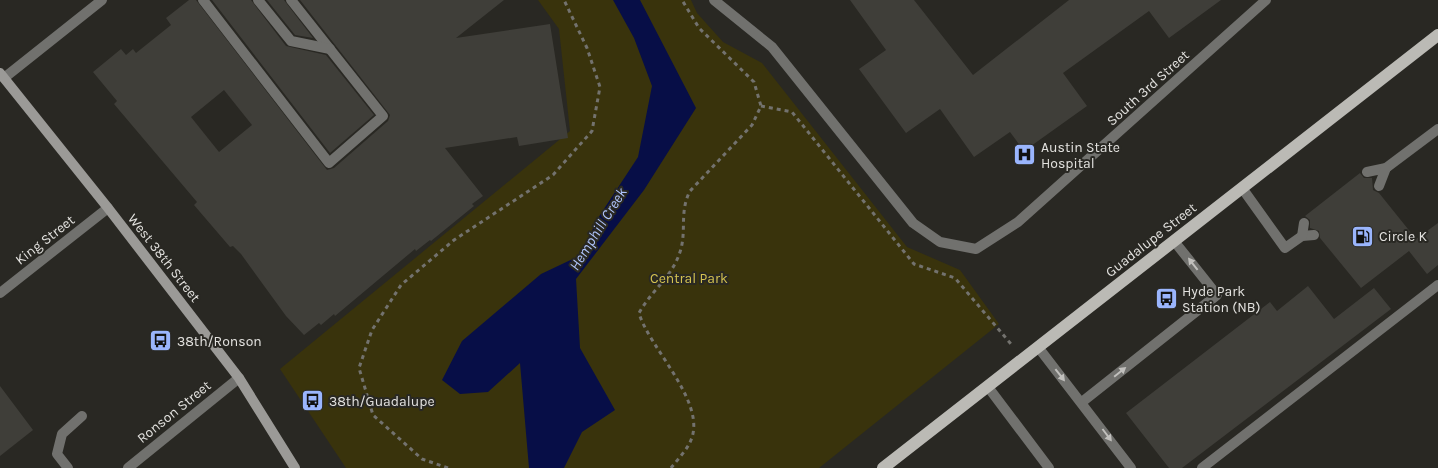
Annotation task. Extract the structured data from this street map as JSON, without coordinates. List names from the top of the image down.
{
  "streets": {
    "main road": ["Guadalupe Street", "West 38th Street"],
    "street": ["South 3rd Street", "King Street", "Ronson Street"]
  },
  "crossings": [
    ["King Street", "West 38th Street"],
    ["West 38th Street", "Ronson Street"]
  ],
  "water": ["Hemphill Creek"],
  "parks": ["Central Park"],
  "places": {
    "hospital": ["Austin State Hospital"],
    "fuel station": ["Circle K"],
    "bus stop": ["Hyde Park Station (NB)", "38th/Ronson", "38th/Guadalupe"]
  }
}
